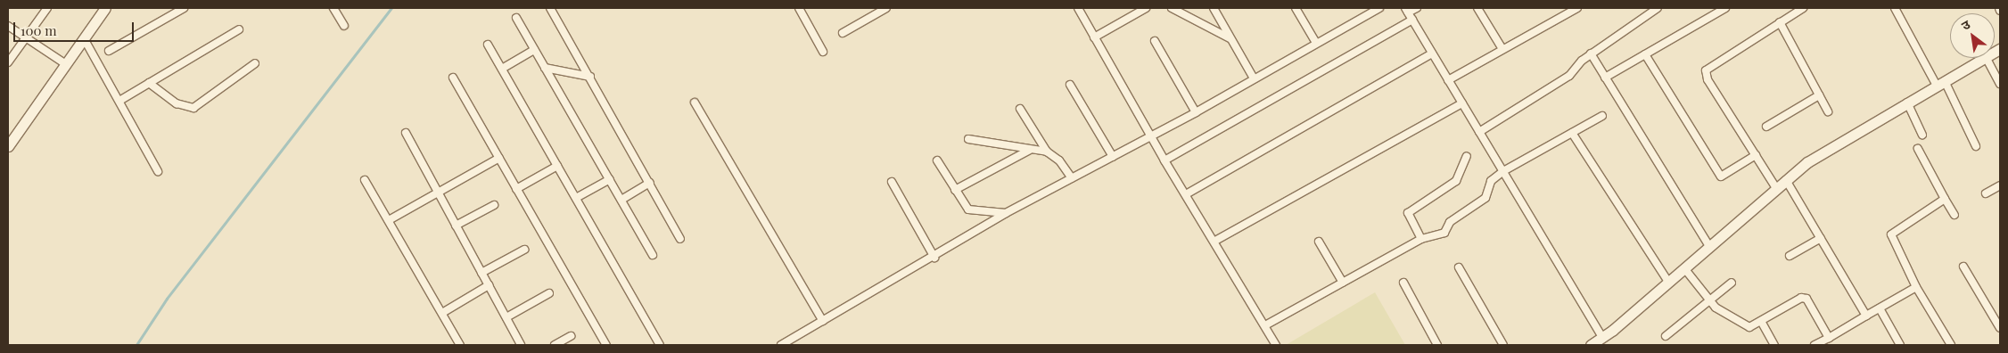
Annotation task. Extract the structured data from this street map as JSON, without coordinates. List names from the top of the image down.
{
  "scale_bar": "100 m",
  "north": "top left"
}
